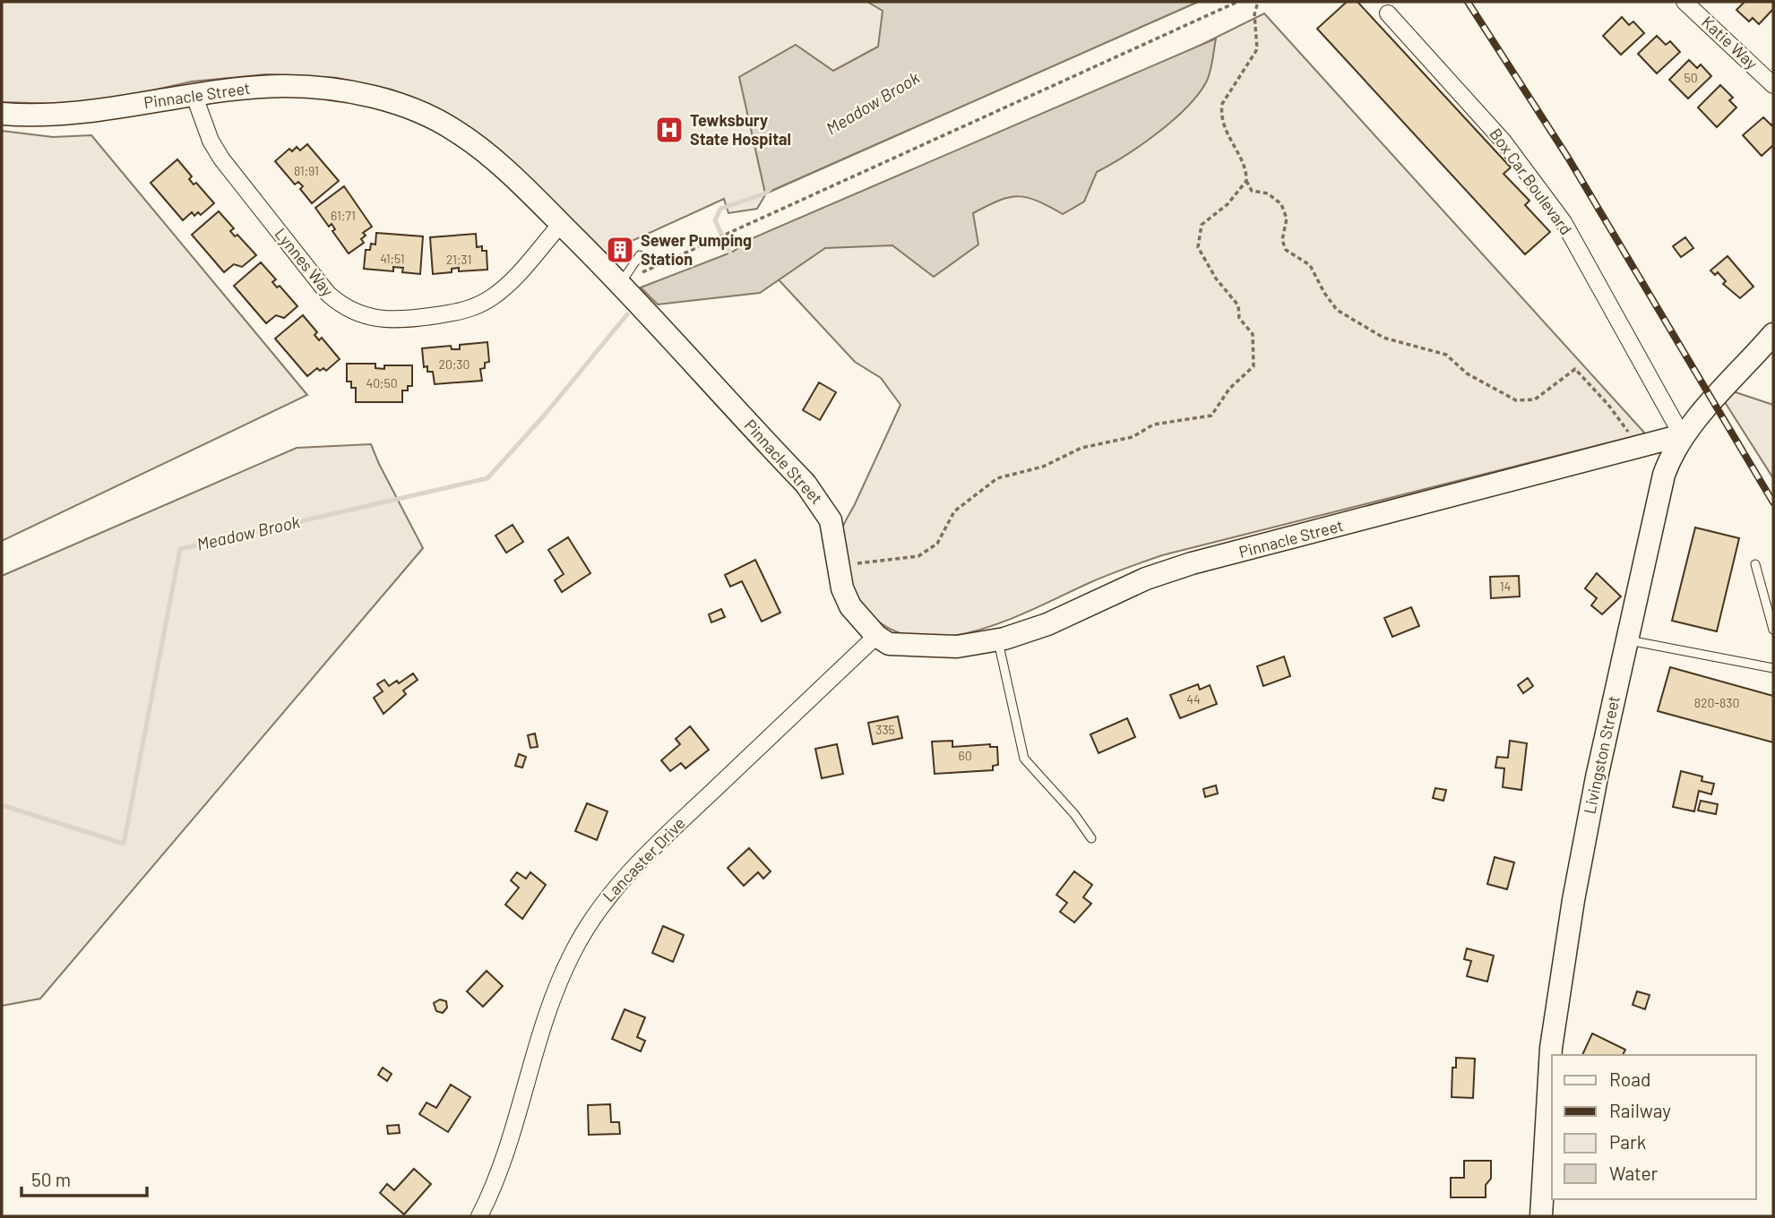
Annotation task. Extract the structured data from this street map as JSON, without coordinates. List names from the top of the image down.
{
  "streets": {
    "street": [
      "Katie Way",
      "Pinnacle Street",
      "Box Car Boulevard",
      "Lynnes Way",
      "Livingston Street",
      "Lancaster Drive"
    ]
  },
  "crossings": [
    ["Pinnacle Street", "Box Car Boulevard"],
    ["Pinnacle Street", "Lynnes Way"],
    ["Pinnacle Street", "Livingston Street"],
    ["Pinnacle Street", "Lancaster Drive"],
    ["Box Car Boulevard", "Livingston Street"]
  ],
  "water": ["Meadow Brook"],
  "places": {
    "hospital": ["Tewksbury State Hospital"],
    "building": ["Sewer Pumping Station"]
  },
  "house_numbers": [
    "50",
    "81;91",
    "61;71",
    "41;51",
    "21;31",
    "20;30",
    "40;50",
    "14",
    "44",
    "820-830",
    "335",
    "60"
  ],
  "legend": [
    "Road",
    "Railway",
    "Park",
    "Water"
  ],
  "scale_bar": "50 m"
}
